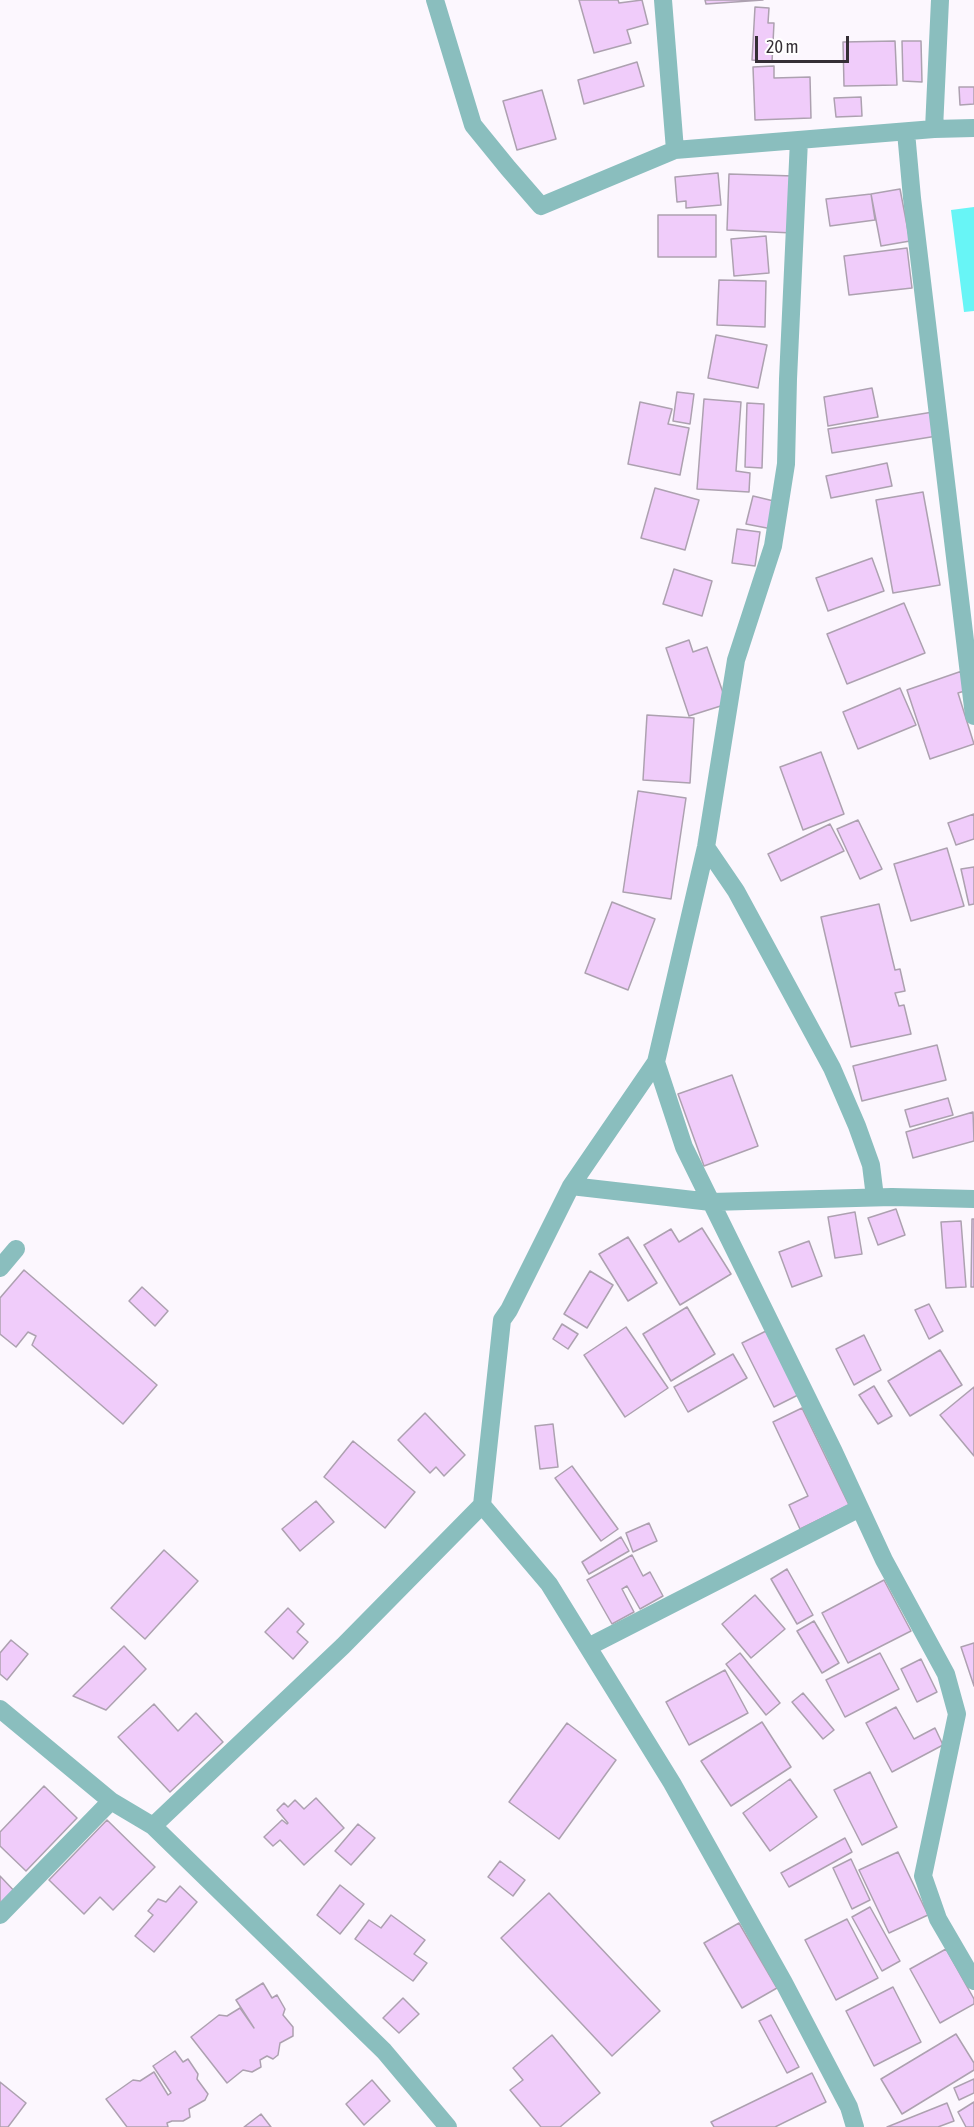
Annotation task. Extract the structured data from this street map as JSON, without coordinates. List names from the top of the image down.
{
  "scale_bar": "20 m"
}
